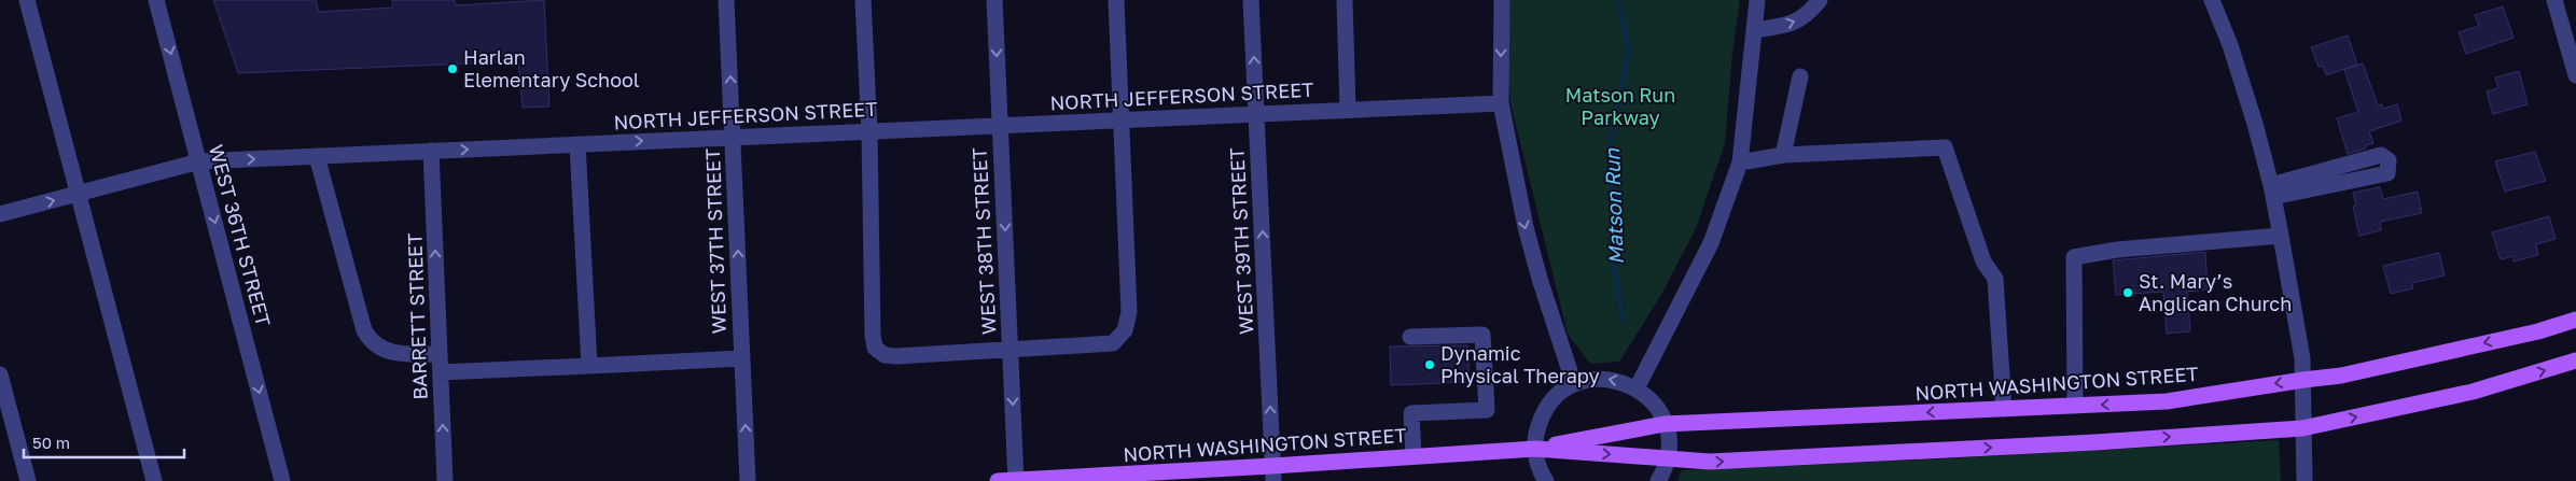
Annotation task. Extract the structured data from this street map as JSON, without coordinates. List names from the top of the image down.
{
  "streets": {
    "main road": ["NORTH WASHINGTON STREET"],
    "street": [
      "NORTH JEFFERSON STREET",
      "WEST 36TH STREET",
      "WEST 37TH STREET",
      "WEST 38TH STREET",
      "WEST 39TH STREET",
      "BARRETT STREET"
    ]
  },
  "crossings": [
    ["NORTH JEFFERSON STREET", "WEST 36TH STREET"],
    ["NORTH JEFFERSON STREET", "WEST 37TH STREET"],
    ["NORTH JEFFERSON STREET", "WEST 38TH STREET"],
    ["NORTH JEFFERSON STREET", "WEST 39TH STREET"],
    ["NORTH JEFFERSON STREET", "BARRETT STREET"],
    ["WEST 38TH STREET", "NORTH WASHINGTON STREET"],
    ["WEST 39TH STREET", "NORTH WASHINGTON STREET"]
  ],
  "one_way": ["WEST 37TH STREET", "BARRETT STREET"],
  "water": ["Matson Run"],
  "parks": ["Matson Run Parkway"],
  "places": ["Harlan Elementary School", "St. Mary’s Anglican Church", "Dynamic Physical Therapy"],
  "scale_bar": "50 m"
}
